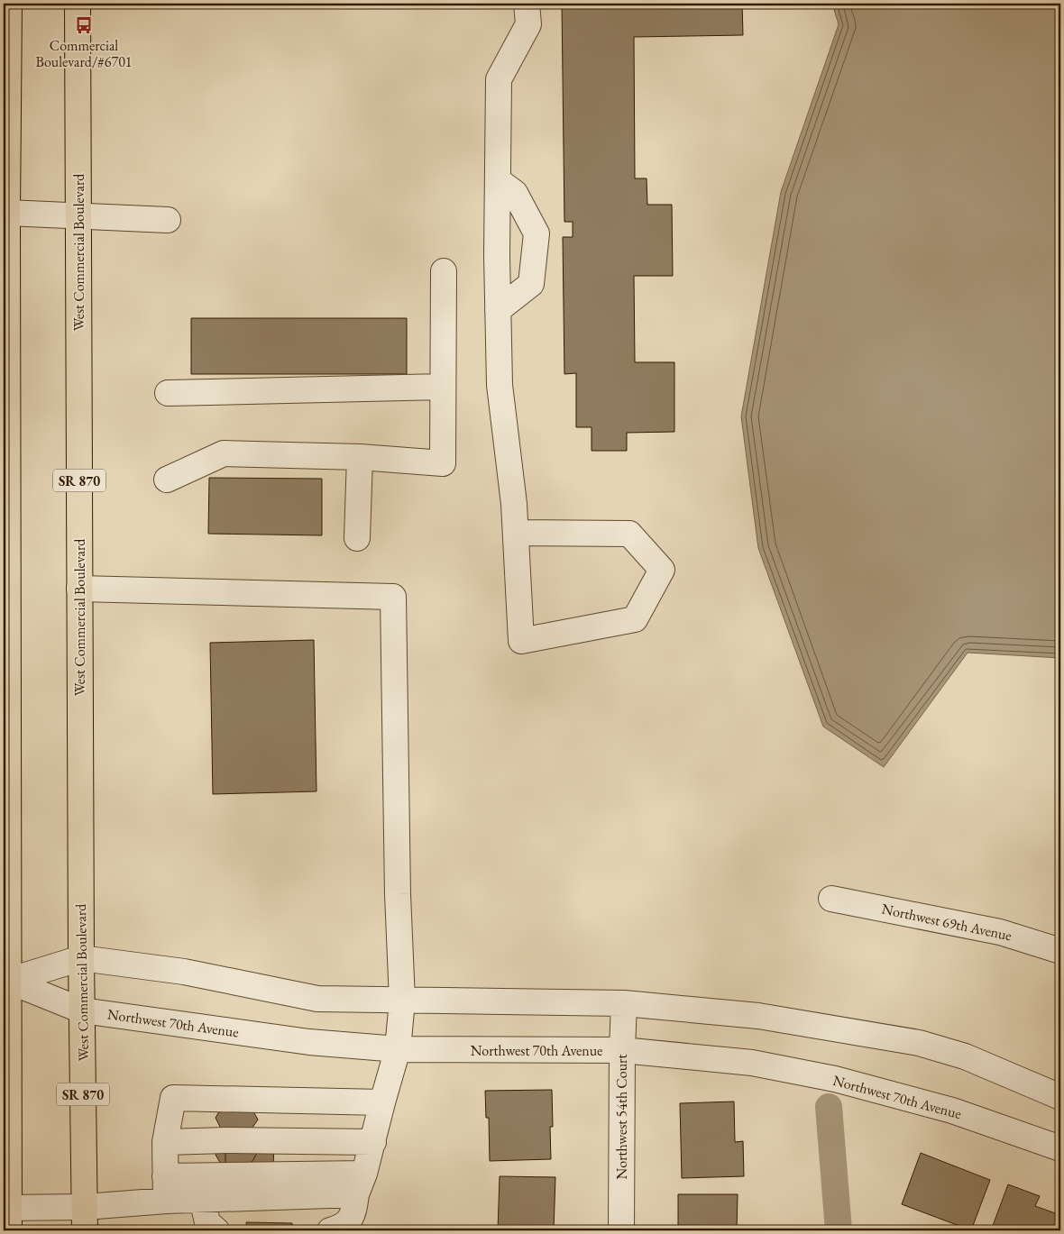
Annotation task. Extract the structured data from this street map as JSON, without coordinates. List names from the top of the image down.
{
  "streets": {
    "highway": ["West Commercial Boulevard", "SR 870"],
    "street": ["Northwest 69th Avenue", "Northwest 70th Avenue", "Northwest 54th Court"]
  },
  "crossings": [
    ["West Commercial Boulevard", "Northwest 70th Avenue"],
    ["Northwest 70th Avenue", "Northwest 54th Court"]
  ],
  "places": {
    "bus stop": ["Commercial Boulevard/#6701"]
  }
}
